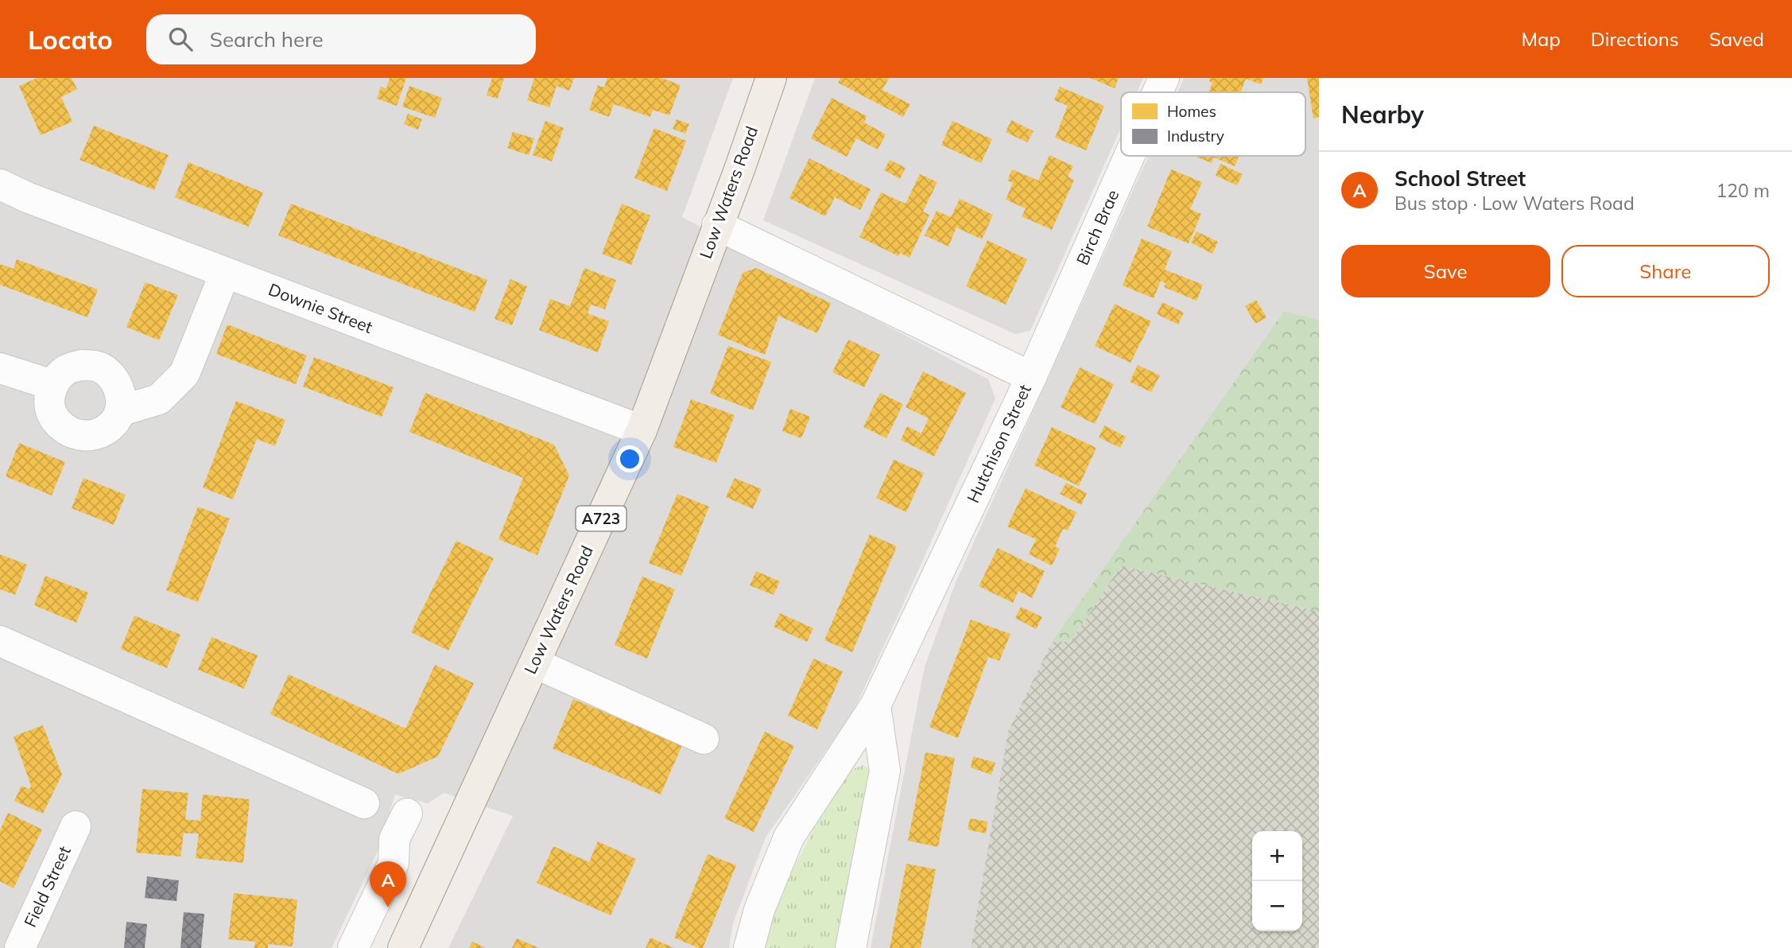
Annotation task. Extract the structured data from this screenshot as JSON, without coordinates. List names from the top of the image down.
{
  "streets": {
    "main road": ["Low Waters Road", "A723"],
    "street": [
      "Birch Brae",
      "Downie Street",
      "Hutchison Street",
      "Field Street"
    ]
  },
  "crossings": [
    ["Low Waters Road", "Downie Street"],
    ["Low Waters Road", "Hutchison Street"],
    ["Birch Brae", "Hutchison Street"]
  ],
  "legend": ["Homes", "Industry"],
  "page": {
    "header": "Locato",
    "search": "Search here",
    "nav": ["Map", "Directions", "Saved"],
    "heading": "Nearby",
    "list": [
      {
        "mark": "A",
        "name": "School Street",
        "note": "Bus stop · Low Waters Road",
        "value": "120 m"
      }
    ],
    "buttons": ["Save", "Share"],
    "map_buttons": ["+", "−"],
    "pins": "A"
  }
}
